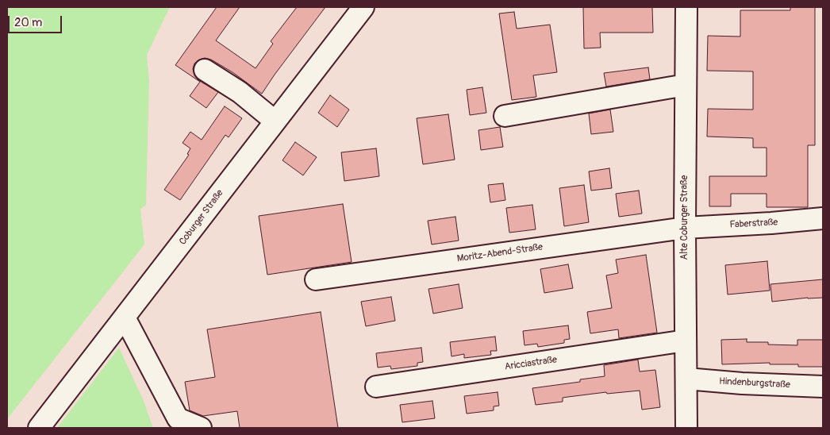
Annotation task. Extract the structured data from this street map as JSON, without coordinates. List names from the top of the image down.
{
  "streets": {
    "street": [
      "Coburger Straße",
      "Alte Coburger Straße",
      "Faberstraße",
      "Moritz-Abend-Straße",
      "Aricciastraße",
      "Hindenburgstraße"
    ]
  },
  "crossings": [
    ["Alte Coburger Straße", "Faberstraße"],
    ["Alte Coburger Straße", "Moritz-Abend-Straße"],
    ["Alte Coburger Straße", "Aricciastraße"],
    ["Alte Coburger Straße", "Hindenburgstraße"],
    ["Faberstraße", "Moritz-Abend-Straße"]
  ],
  "scale_bar": "20 m"
}
